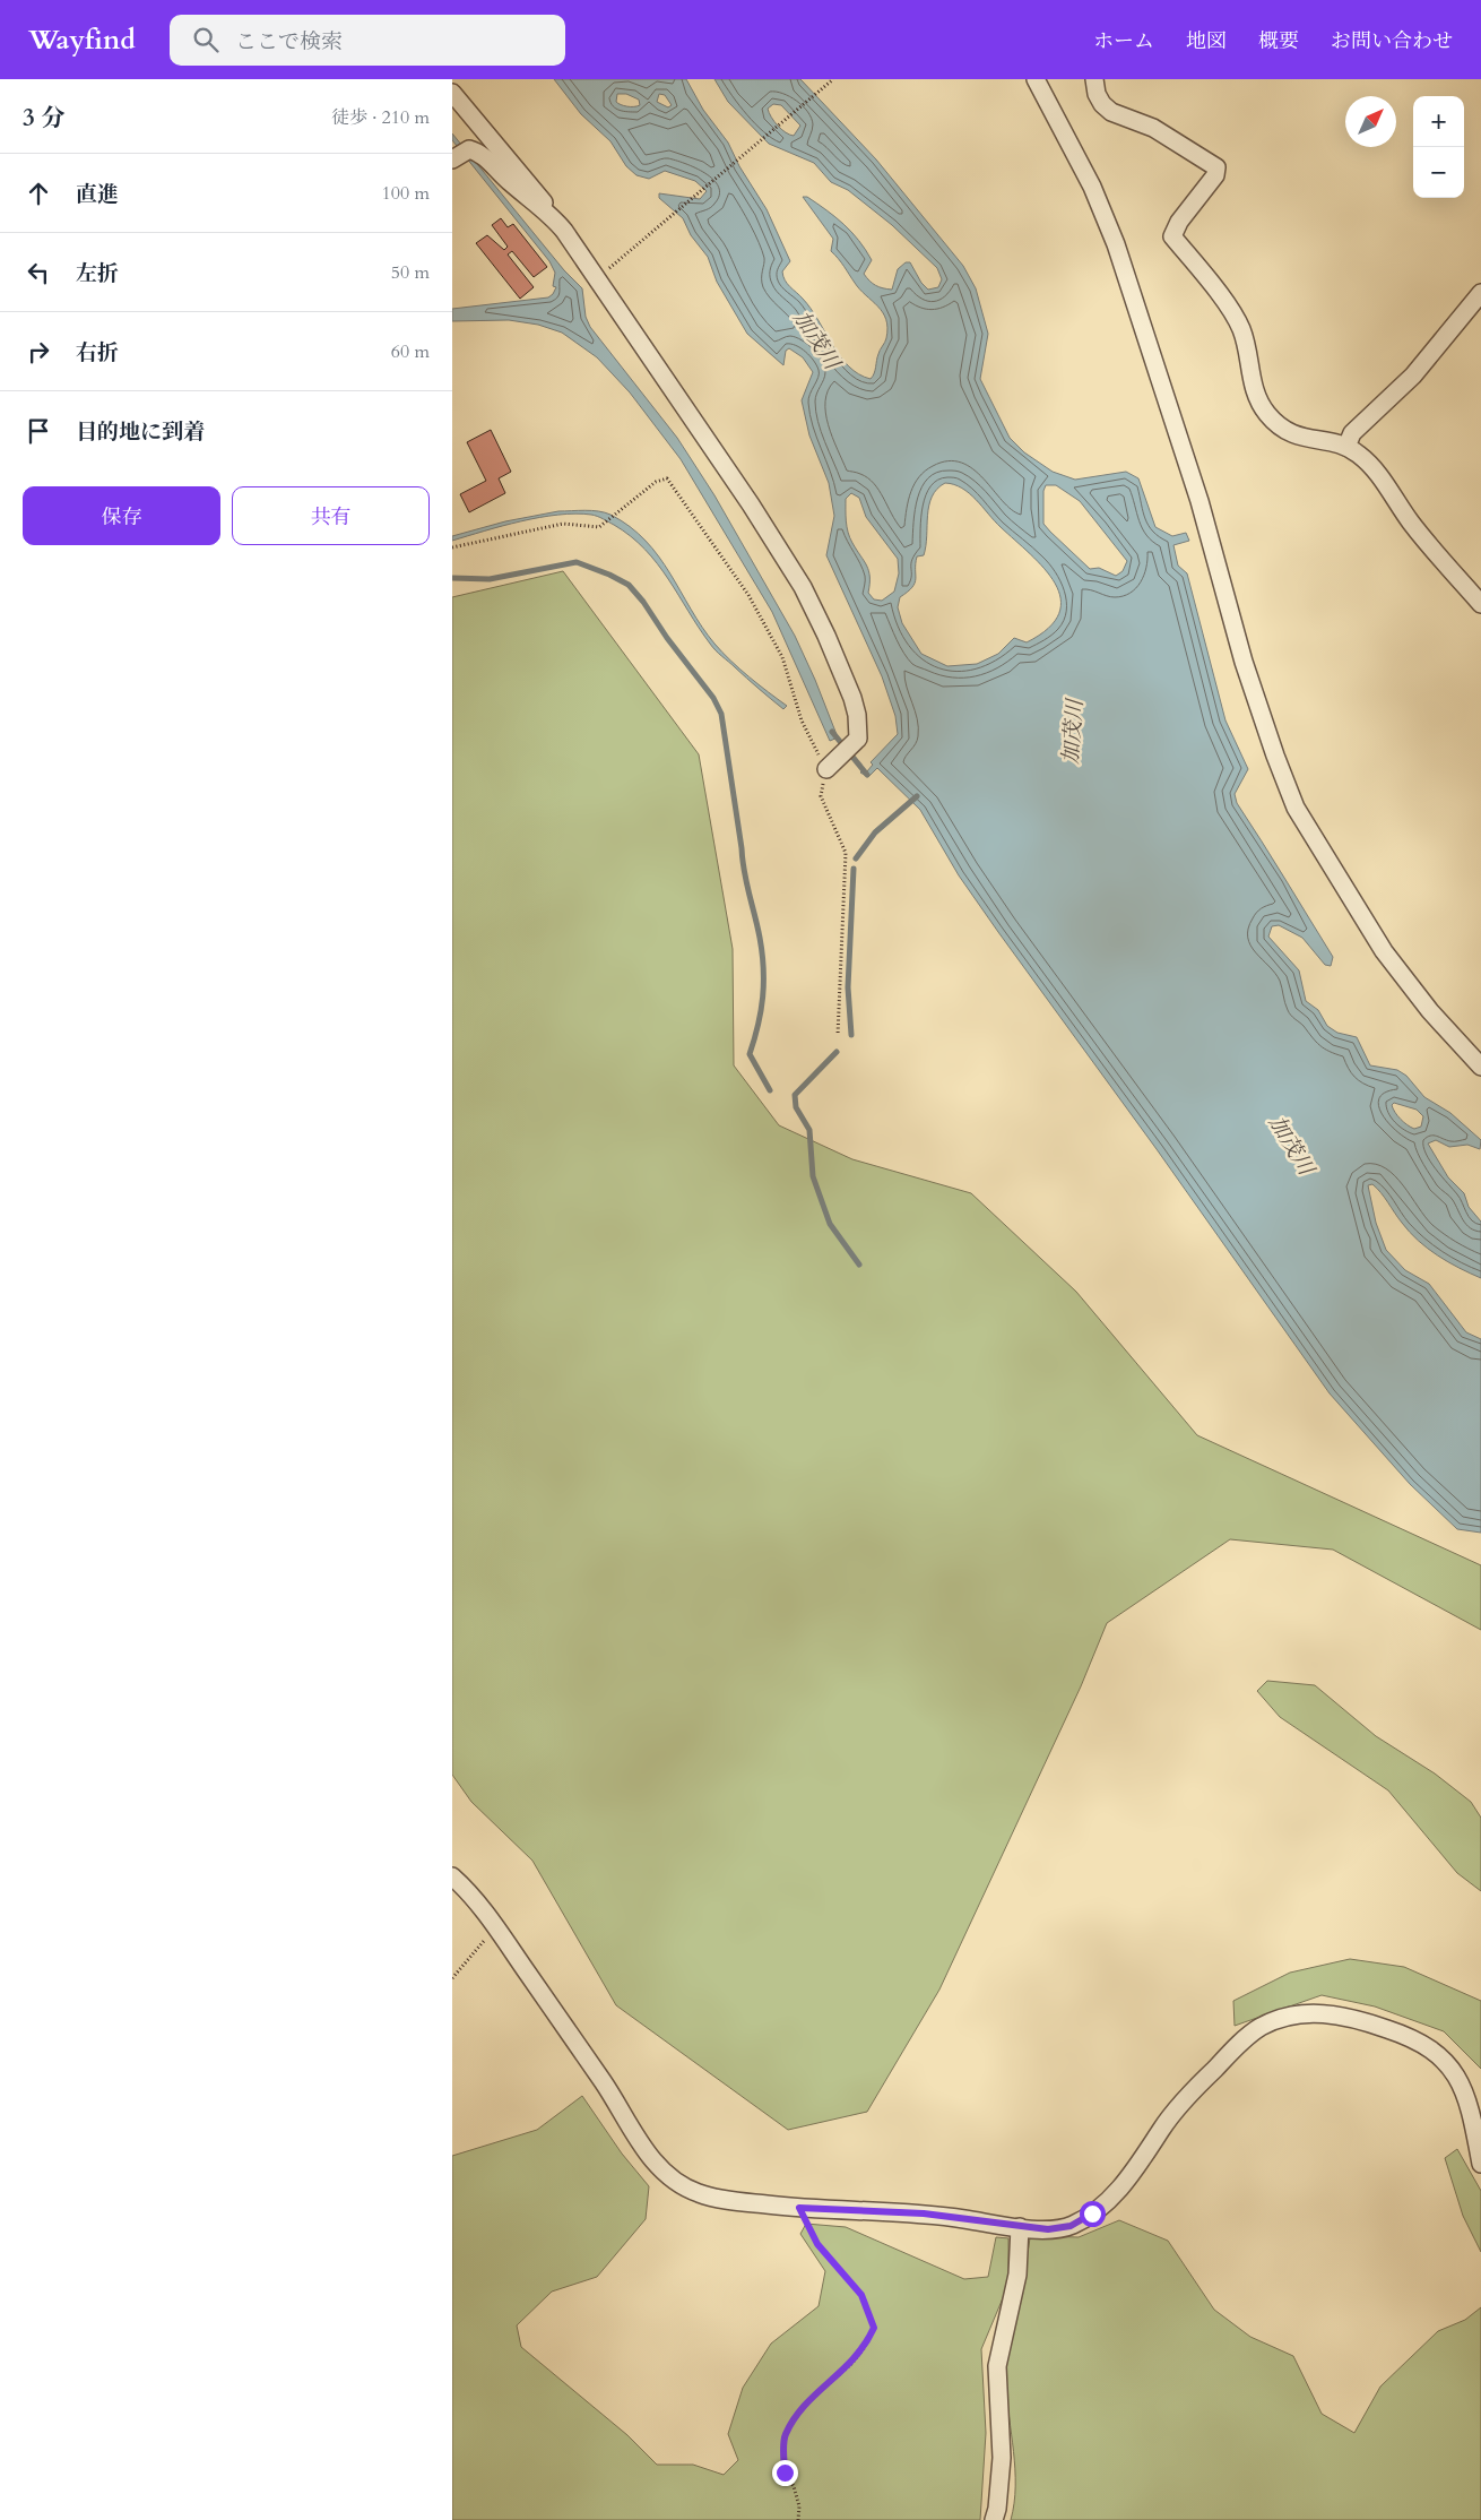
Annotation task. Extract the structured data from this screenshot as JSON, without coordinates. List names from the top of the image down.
{
  "water": ["加茂川"],
  "north": "top right",
  "page": {
    "header": "Wayfind",
    "search": "ここで検索",
    "nav": [
      "ホーム",
      "地図",
      "概要",
      "お問い合わせ"
    ],
    "heading": ["3 分", "徒歩 · 210 m"],
    "map_buttons": ["+", "−"],
    "list": [
      ["直進", "100 m"],
      ["左折", "50 m"],
      ["右折", "60 m"],
      "目的地に到着"
    ],
    "buttons": ["保存", "共有"]
  }
}
